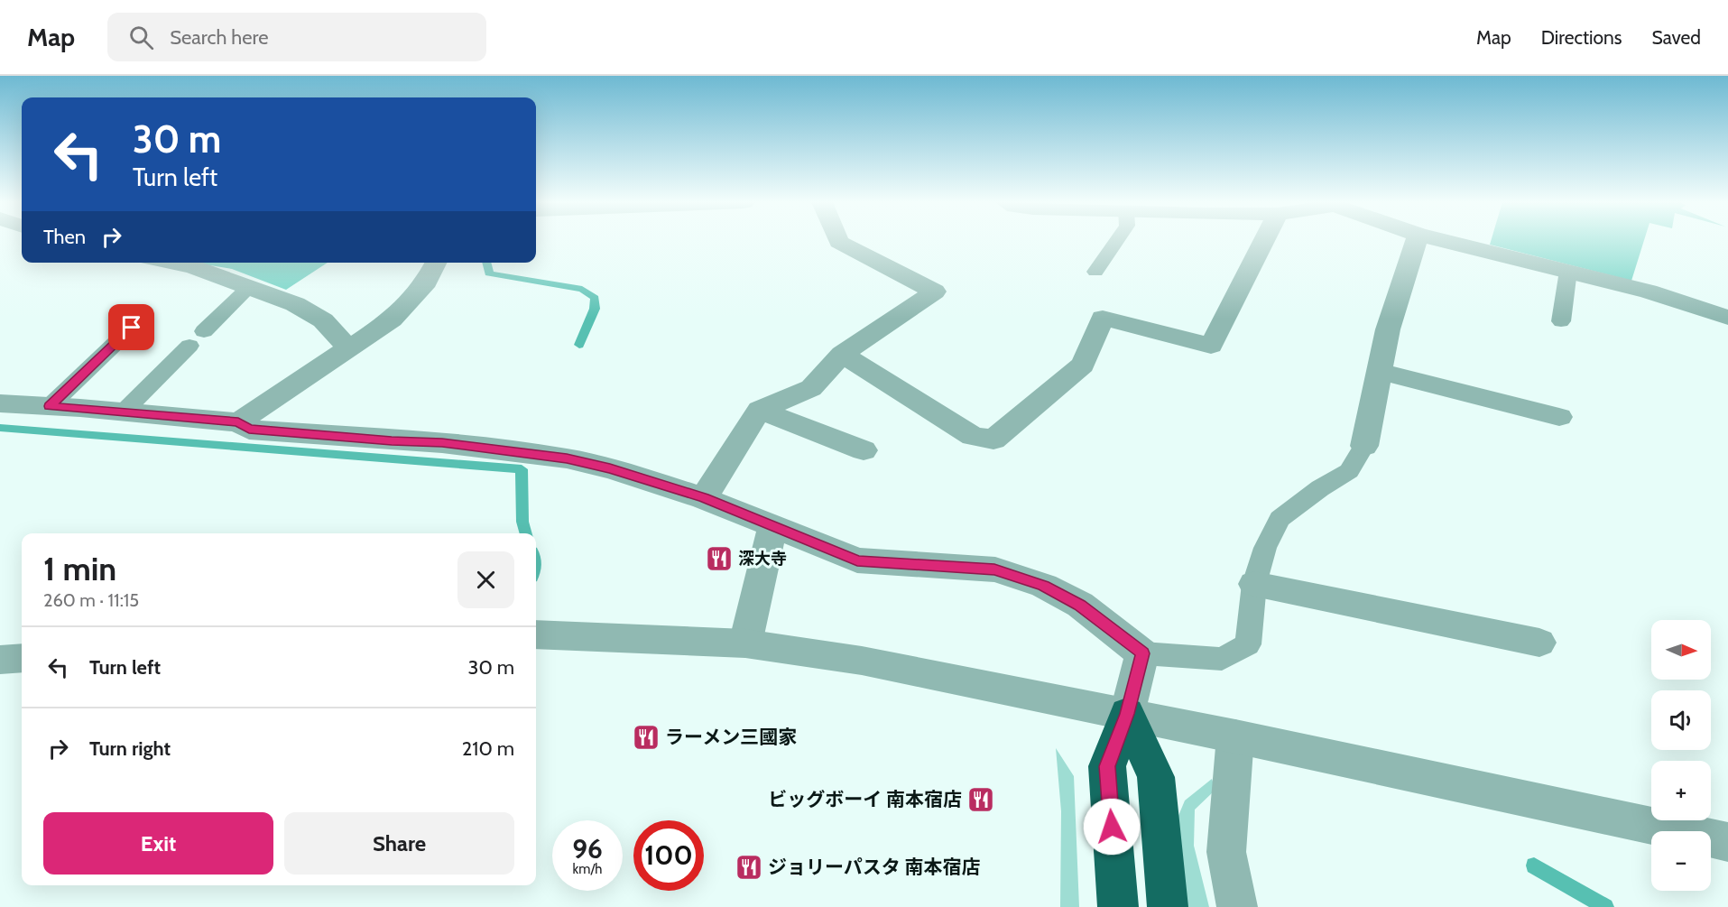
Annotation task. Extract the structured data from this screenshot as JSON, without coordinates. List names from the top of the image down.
{
  "places": {
    "restaurant": [
      "深大寺",
      "ラーメン三國家",
      "ビッグボーイ 南本宿店",
      "ジョリーパスタ 南本宿店"
    ]
  },
  "north": "right",
  "page": {
    "header": "Map",
    "search": "Search here",
    "nav": ["Map", "Directions", "Saved"],
    "turn": ["30 m", "Turn left"],
    "then": "Then",
    "heading": ["1 min", "260 m · 11:15"],
    "map_buttons": ["+", "−"],
    "list": [
      {
        "name": "Turn left",
        "value": "30 m"
      },
      {
        "name": "Turn right",
        "value": "210 m"
      }
    ],
    "buttons": ["Exit", "Share"],
    "speed": "96 km/h",
    "limit": "100"
  }
}
